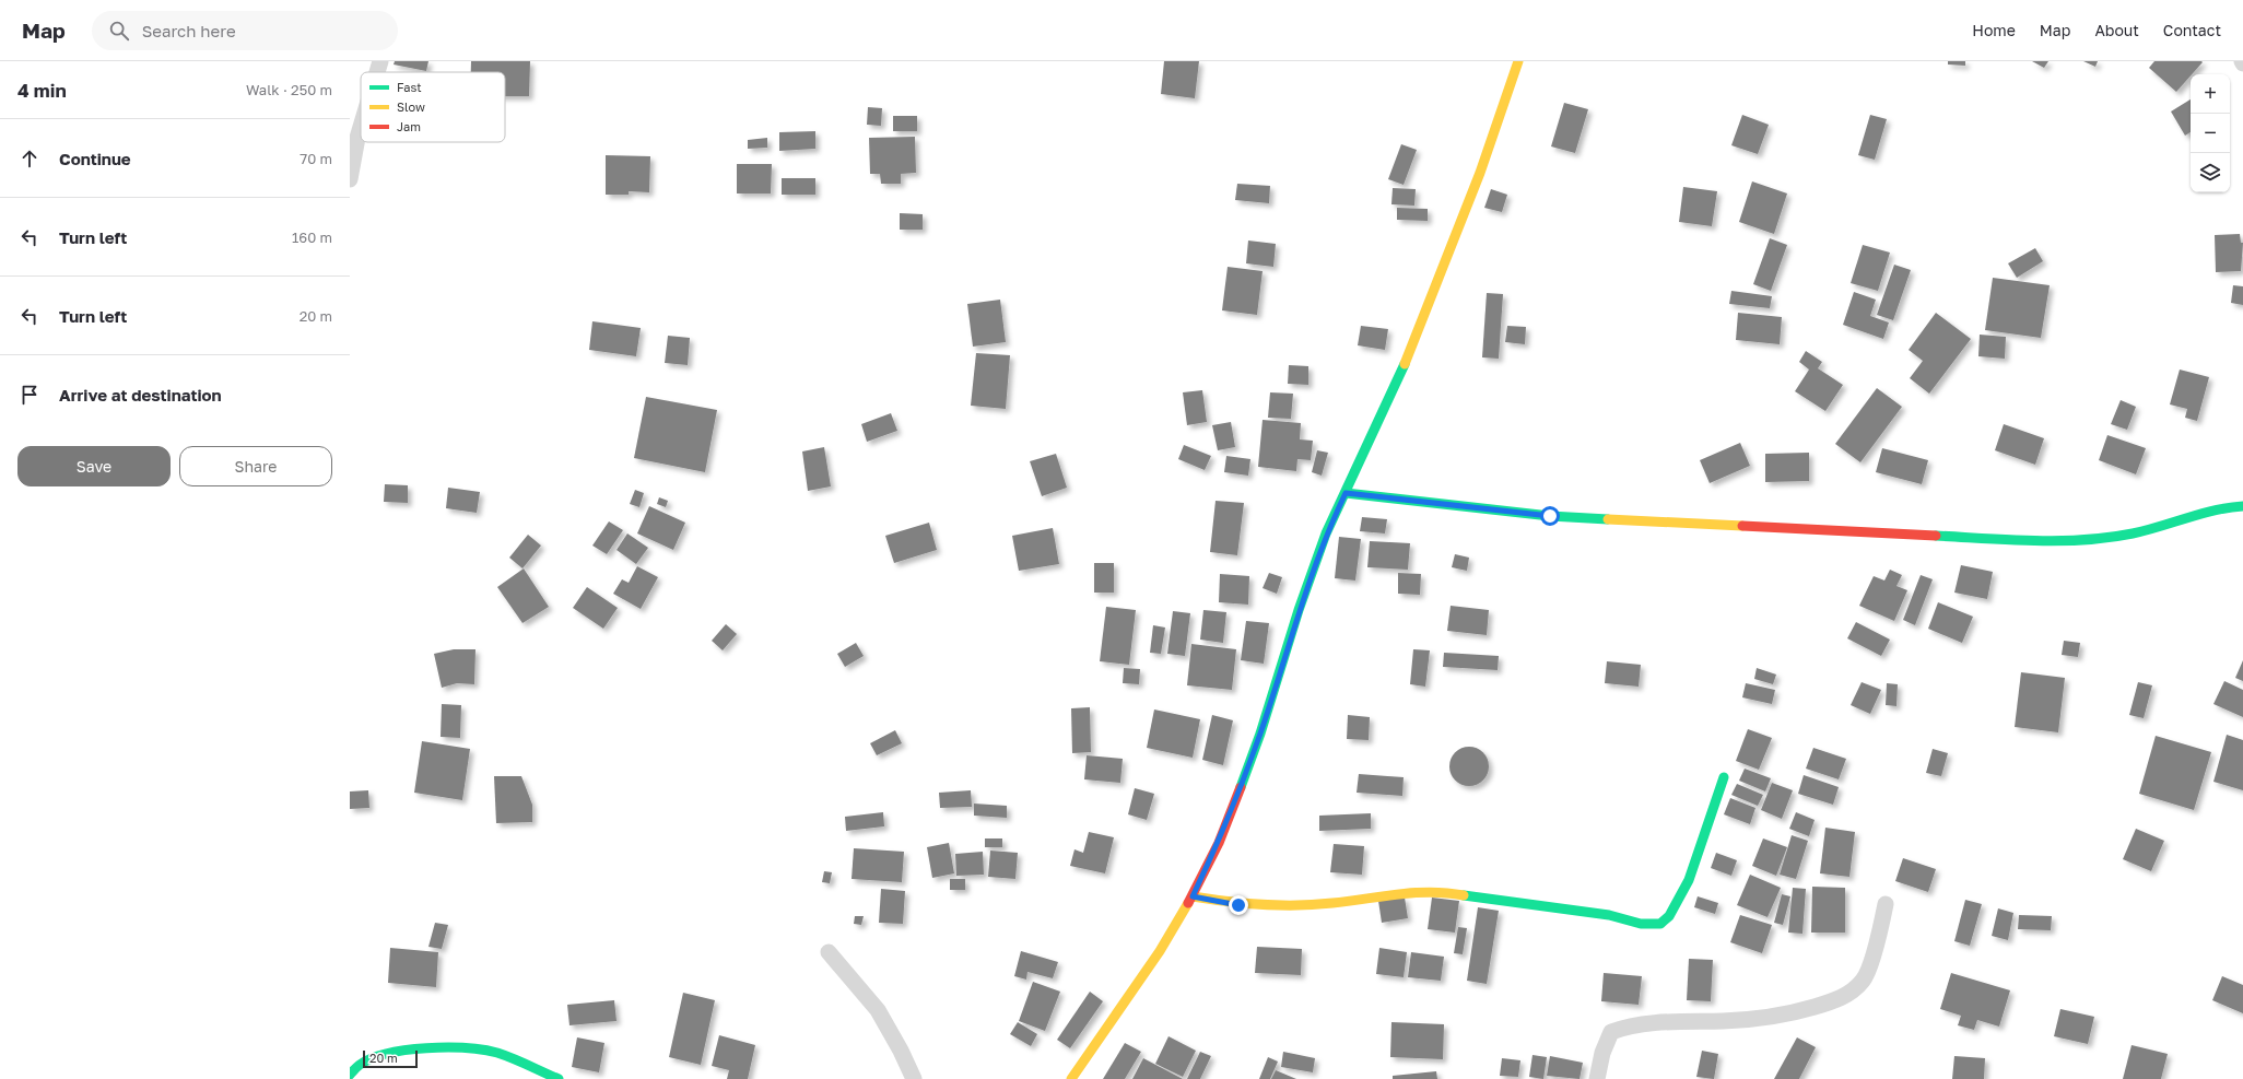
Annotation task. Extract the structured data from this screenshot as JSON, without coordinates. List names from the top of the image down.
{
  "legend": ["Fast", "Slow", "Jam"],
  "scale_bar": "20 m",
  "page": {
    "header": "Map",
    "search": "Search here",
    "nav": [
      "Home",
      "Map",
      "About",
      "Contact"
    ],
    "heading": ["4 min", "Walk · 250 m"],
    "map_buttons": ["+", "−"],
    "list": [
      ["Continue", "70 m"],
      ["Turn left", "160 m"],
      ["Turn left", "20 m"],
      "Arrive at destination"
    ],
    "buttons": ["Save", "Share"],
    "scale": "20 m"
  }
}
